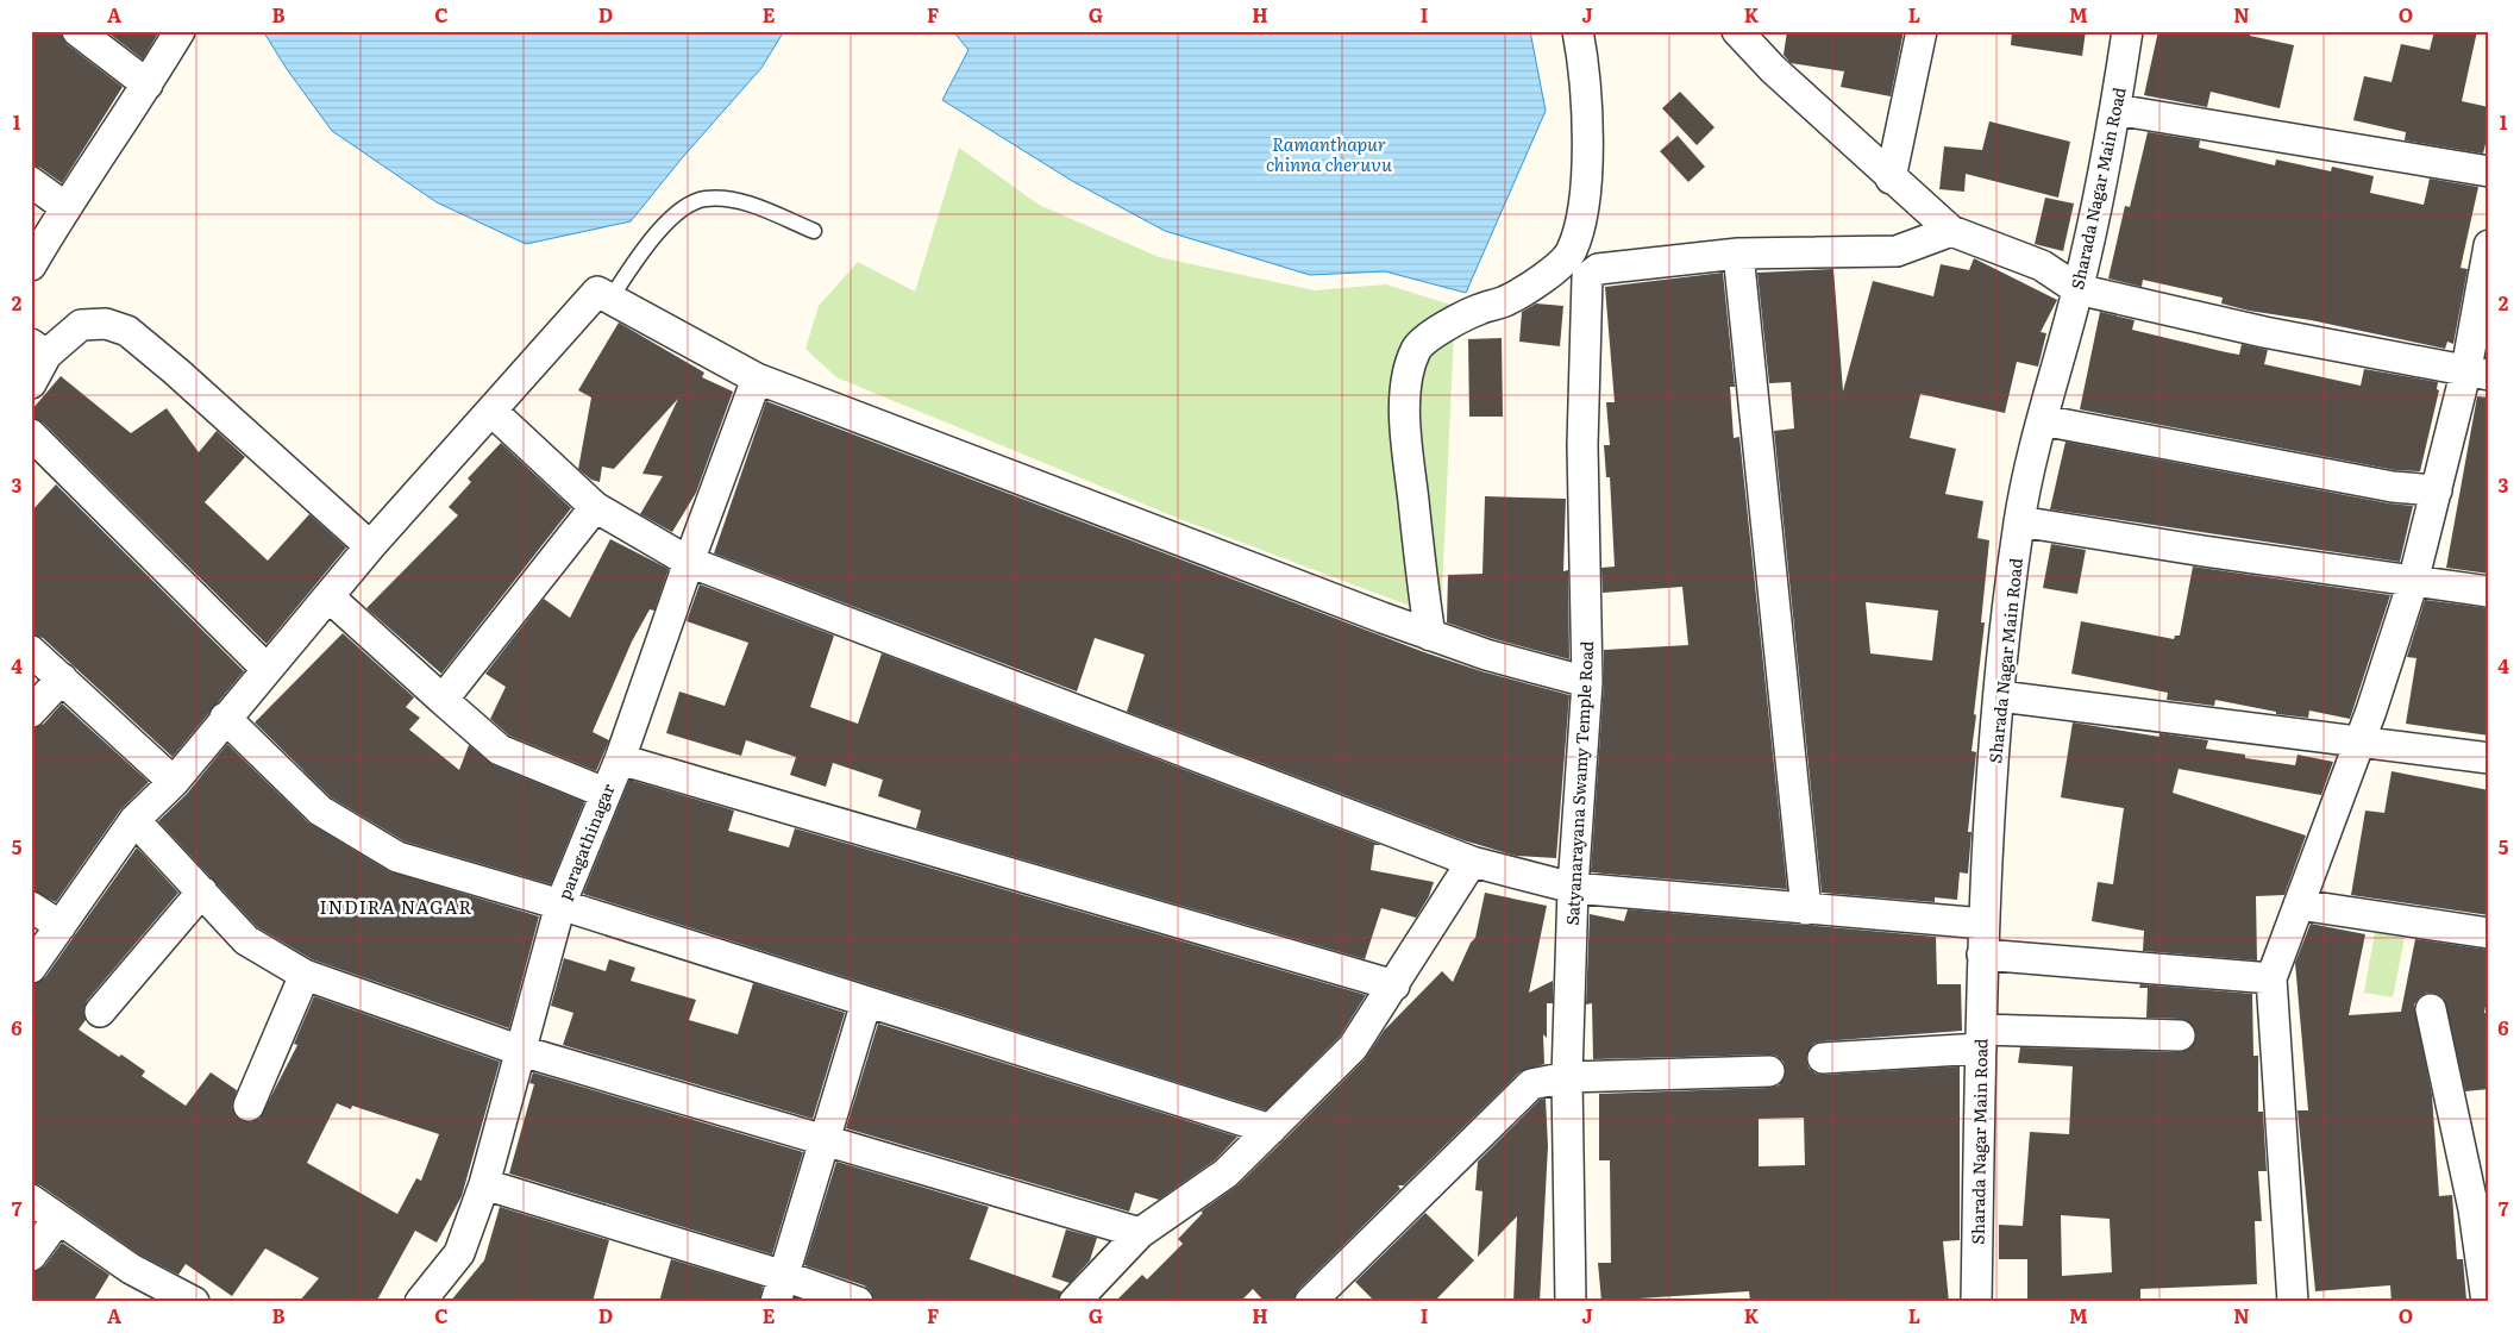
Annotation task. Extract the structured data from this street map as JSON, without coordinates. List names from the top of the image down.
{
  "streets": {
    "street": ["Sharada Nagar Main Road", "Satyanarayana Swamy Temple Road", "paragathinagar"]
  },
  "districts": ["INDIRA NAGAR"],
  "water": ["Ramanthapur chinna cheruvu"],
  "grid": {
    "columns": [
      "A",
      "B",
      "C",
      "D",
      "E",
      "F",
      "G",
      "H",
      "I",
      "J",
      "K",
      "L",
      "M",
      "N",
      "O"
    ],
    "rows": [
      "1",
      "2",
      "3",
      "4",
      "5",
      "6",
      "7"
    ]
  }
}
